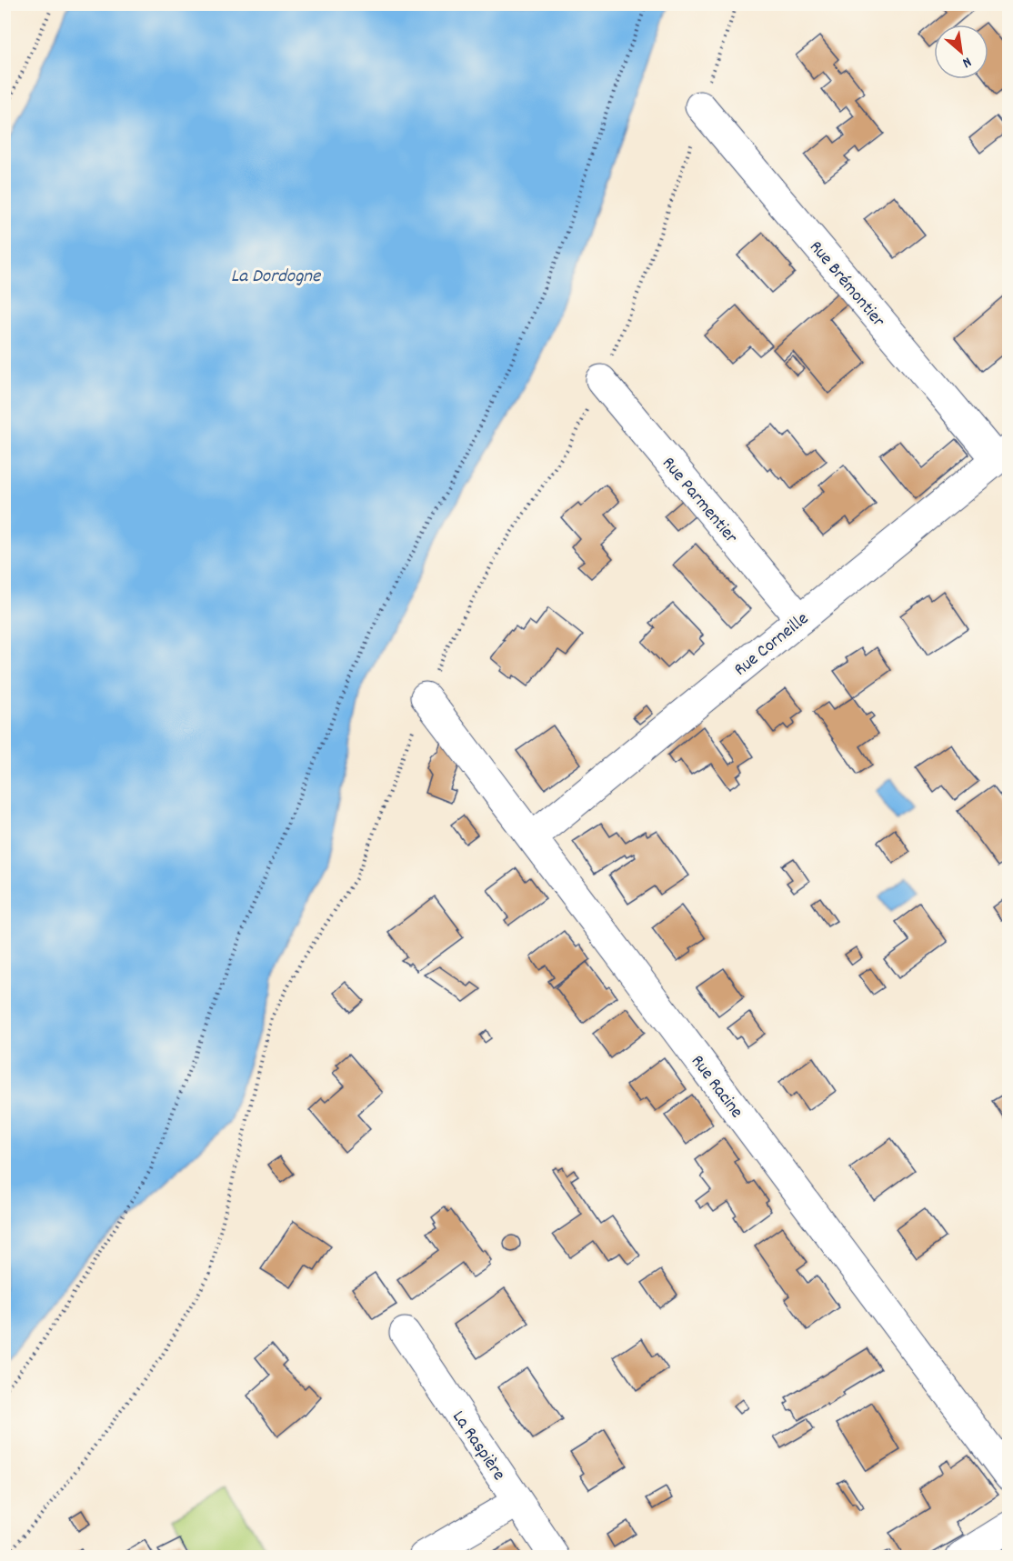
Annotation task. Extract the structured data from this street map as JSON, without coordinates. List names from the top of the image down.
{
  "streets": {
    "street": [
      "Rue Brémontier",
      "Rue Parmentier",
      "Rue Corneille",
      "Rue Racine",
      "La Raspière"
    ]
  },
  "crossings": [
    ["Rue Brémontier", "Rue Corneille"],
    ["Rue Parmentier", "Rue Corneille"],
    ["Rue Corneille", "Rue Racine"]
  ],
  "water": ["La Dordogne"],
  "north": "bottom right"
}
